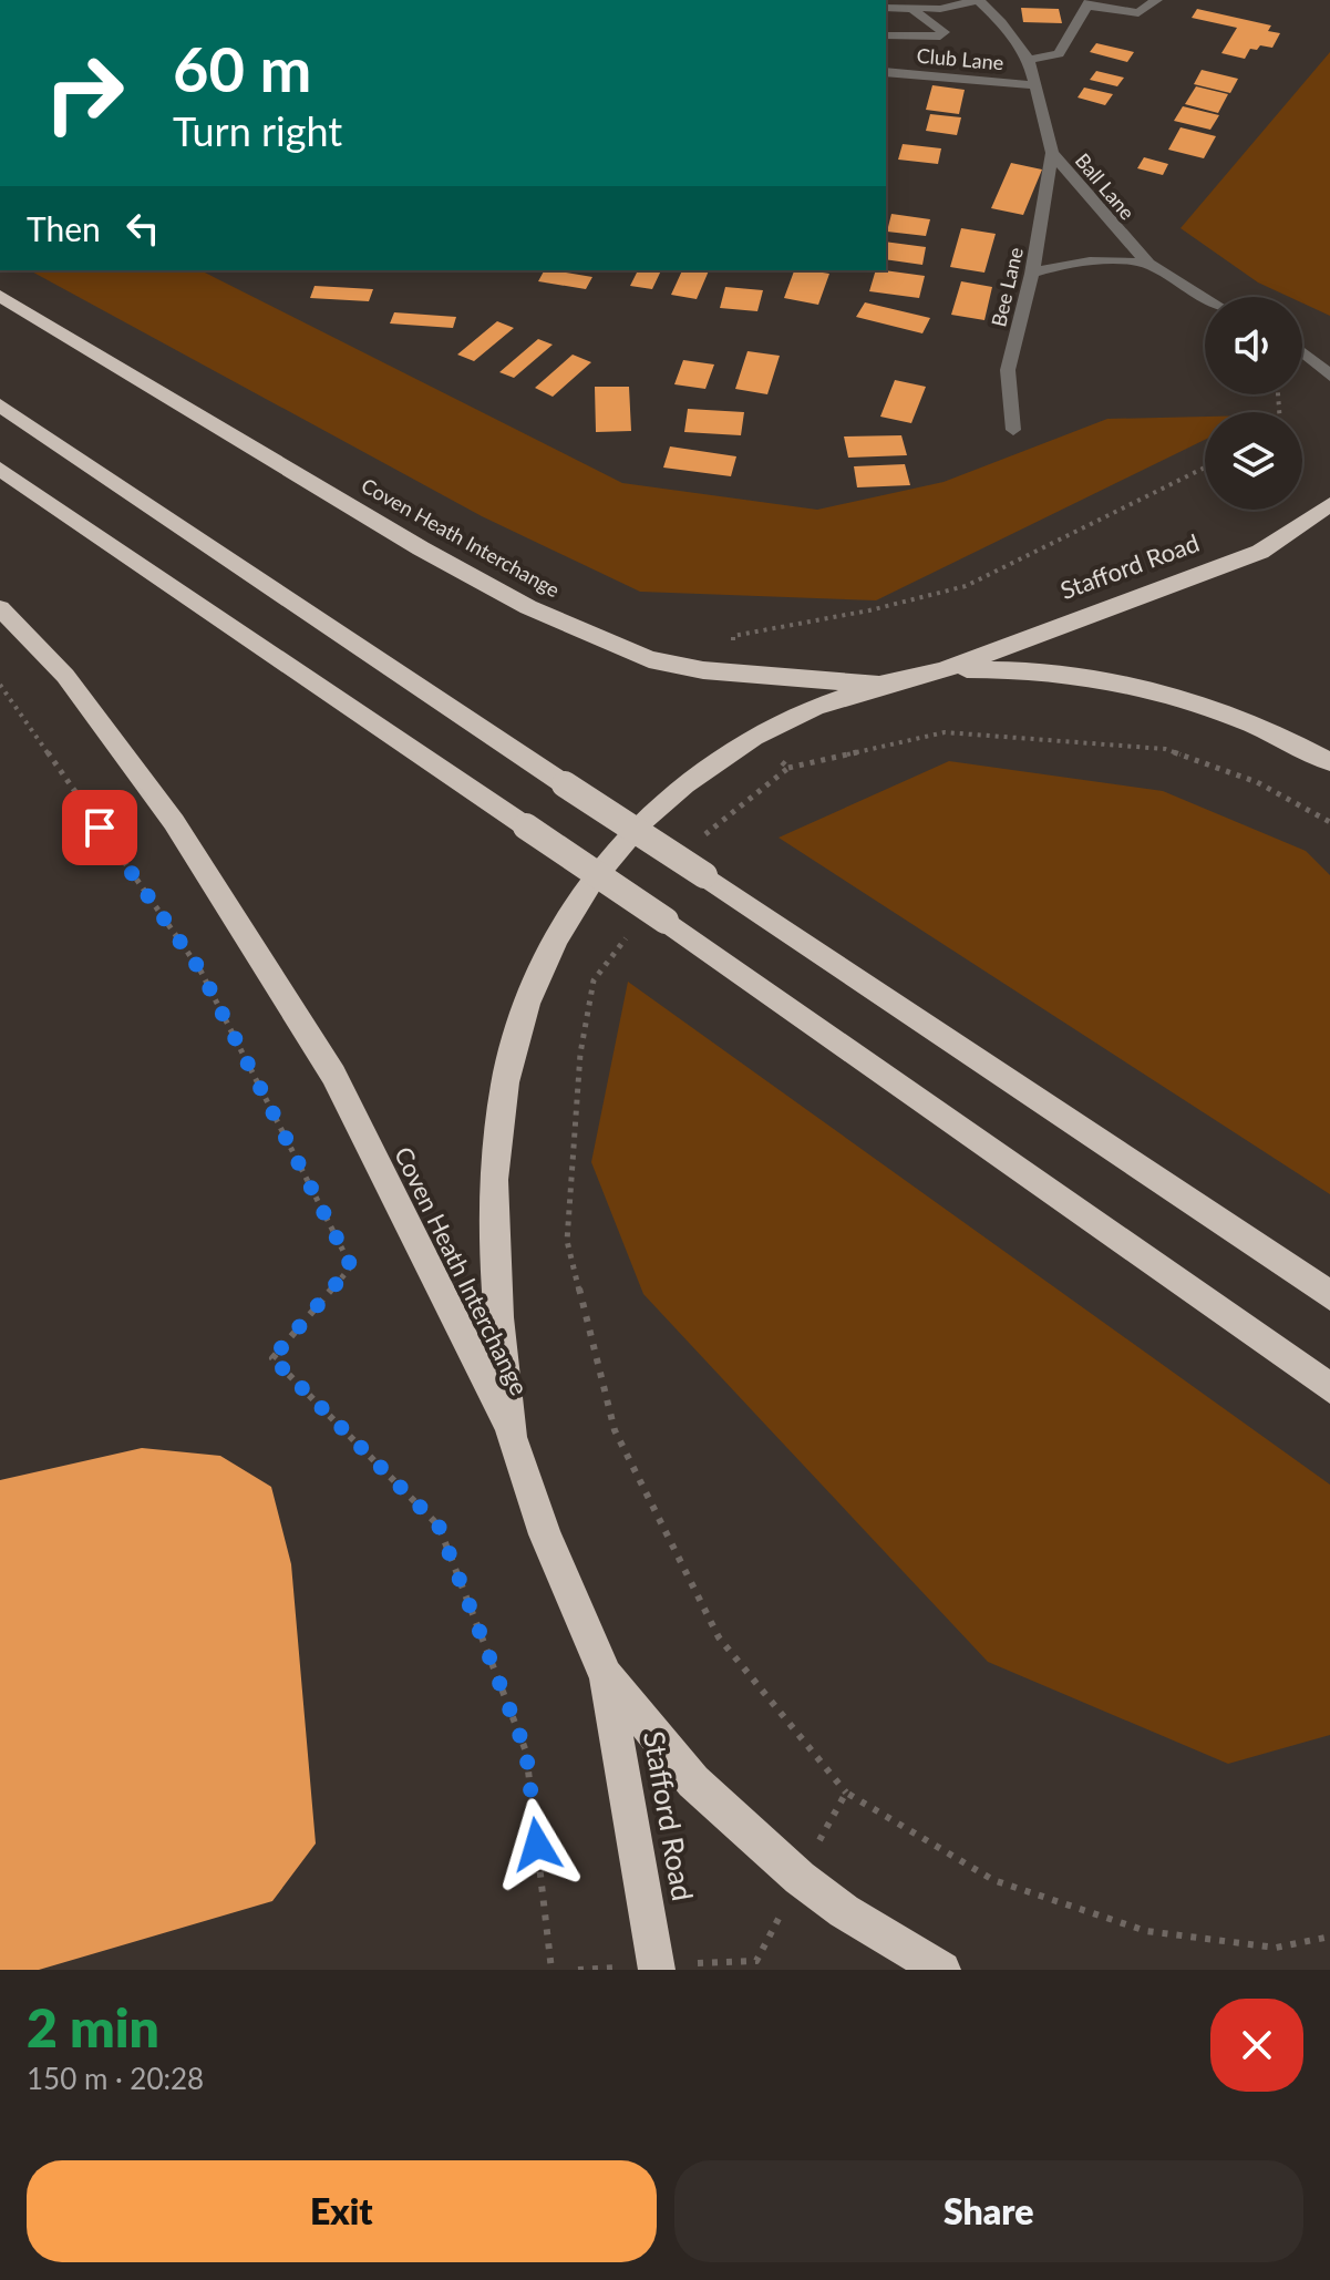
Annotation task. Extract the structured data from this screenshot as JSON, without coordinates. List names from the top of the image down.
{
  "streets": {
    "highway": ["Coven Heath Interchange", "Stafford Road"],
    "street": ["Club Lane", "Ball Lane", "Bee Lane"]
  },
  "crossings": [
    ["Club Lane", "Ball Lane"],
    ["Ball Lane", "Bee Lane"],
    ["Coven Heath Interchange", "Stafford Road"]
  ],
  "page": {
    "turn": ["60 m", "Turn right"],
    "then": "Then",
    "heading": ["2 min", "150 m · 20:28"],
    "buttons": ["Exit", "Share"]
  }
}
